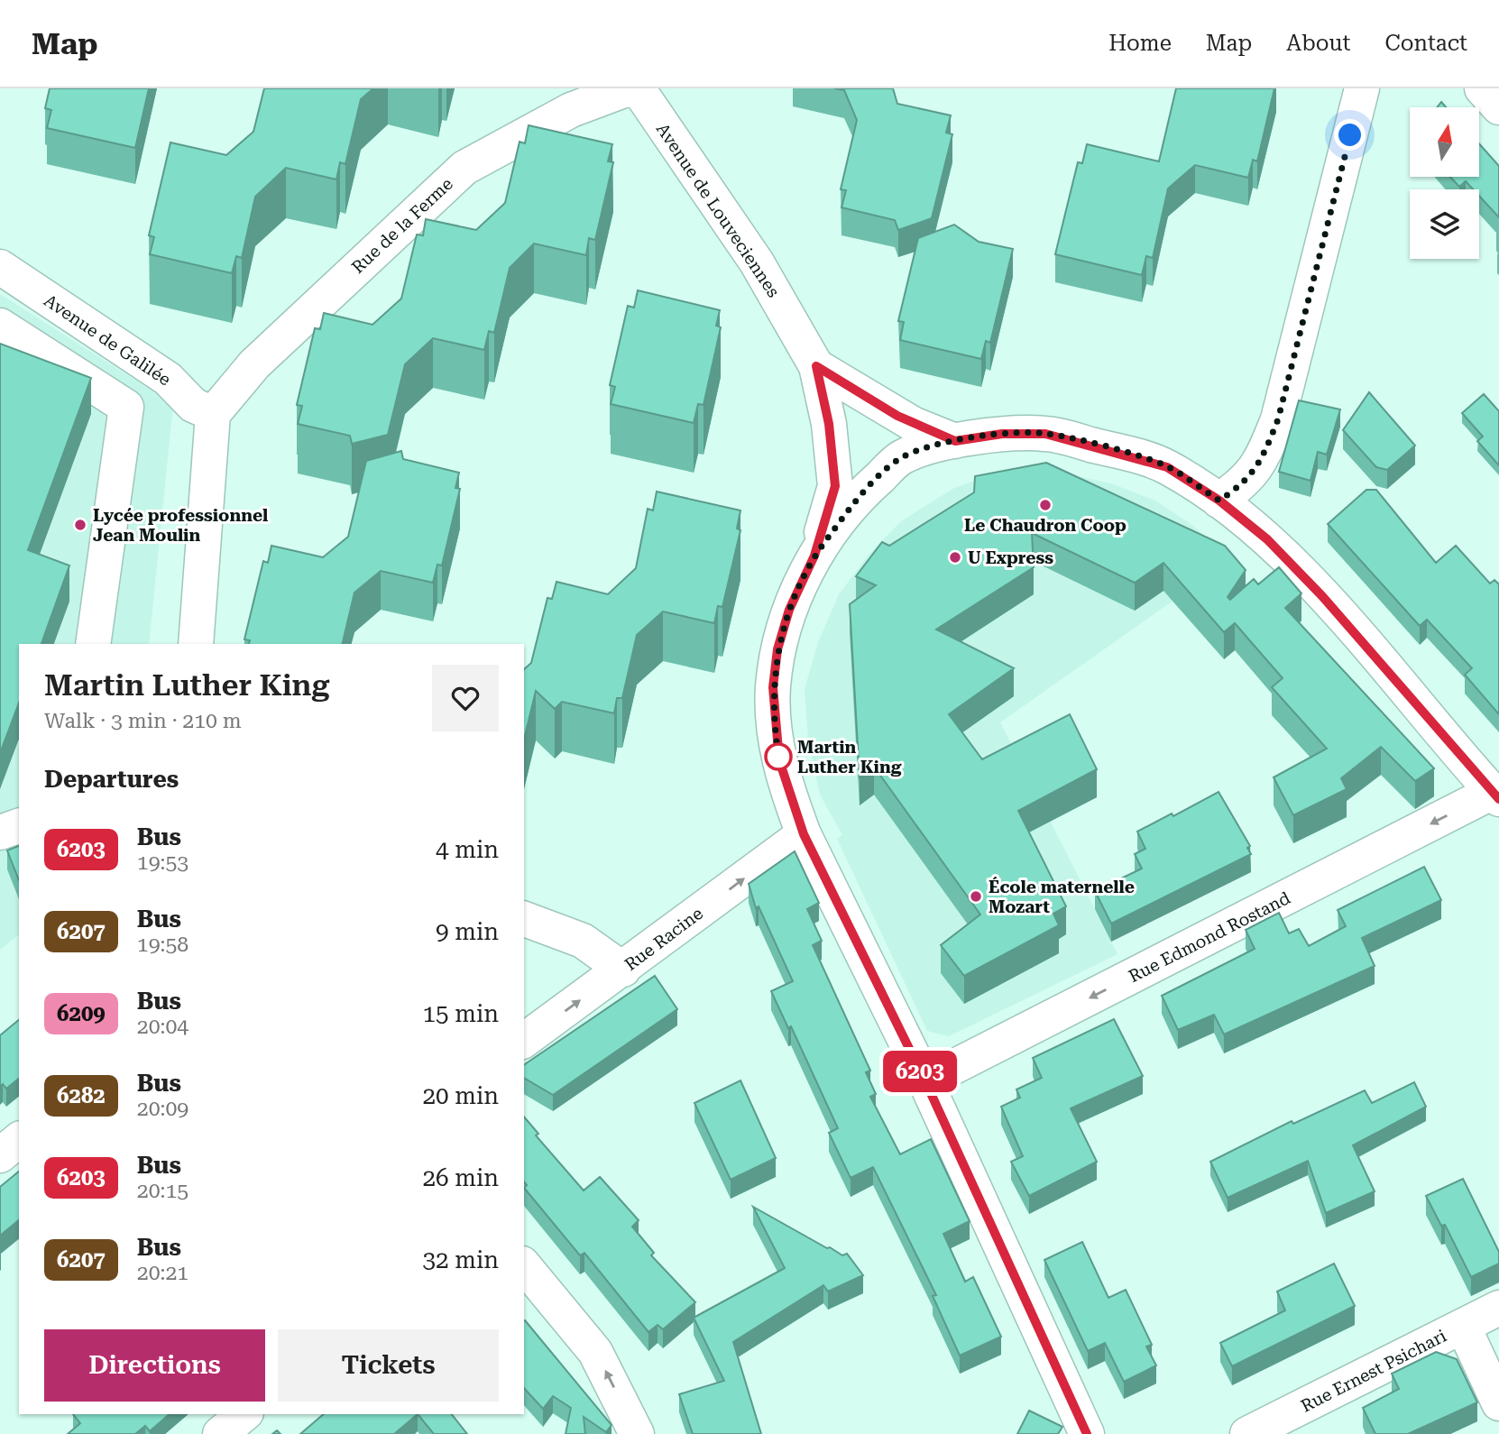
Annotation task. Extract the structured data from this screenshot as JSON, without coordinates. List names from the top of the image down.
{
  "streets": {
    "street": [
      "Avenue de Louveciennes",
      "Rue de la Ferme",
      "Avenue de Galilée",
      "Rue Edmond Rostand",
      "Rue Racine",
      "Rue Ernest Psichari"
    ]
  },
  "crossings": [
    ["Rue de la Ferme", "Avenue de Galilée"]
  ],
  "one_way": ["Rue Edmond Rostand", "Rue Racine"],
  "places": [
    "Le Chaudron Coop",
    "Lycée professionnel Jean Moulin",
    "U Express",
    "Martin Luther King",
    "École maternelle Mozart"
  ],
  "lines": ["bus line 6203"],
  "north": "top",
  "page": {
    "header": "Map",
    "nav": [
      "Home",
      "Map",
      "About",
      "Contact"
    ],
    "on_map": "6203",
    "heading": [
      ["Martin Luther King", "Walk · 3 min · 210 m"],
      "Departures"
    ],
    "list": [
      {
        "mark": "6203",
        "name": "Bus",
        "note": "19:53",
        "value": "4 min"
      },
      {
        "mark": "6207",
        "name": "Bus",
        "note": "19:58",
        "value": "9 min"
      },
      {
        "mark": "6209",
        "name": "Bus",
        "note": "20:04",
        "value": "15 min"
      },
      {
        "mark": "6282",
        "name": "Bus",
        "note": "20:09",
        "value": "20 min"
      },
      {
        "mark": "6203",
        "name": "Bus",
        "note": "20:15",
        "value": "26 min"
      },
      {
        "mark": "6207",
        "name": "Bus",
        "note": "20:21",
        "value": "32 min"
      }
    ],
    "buttons": ["Directions", "Tickets"]
  }
}
